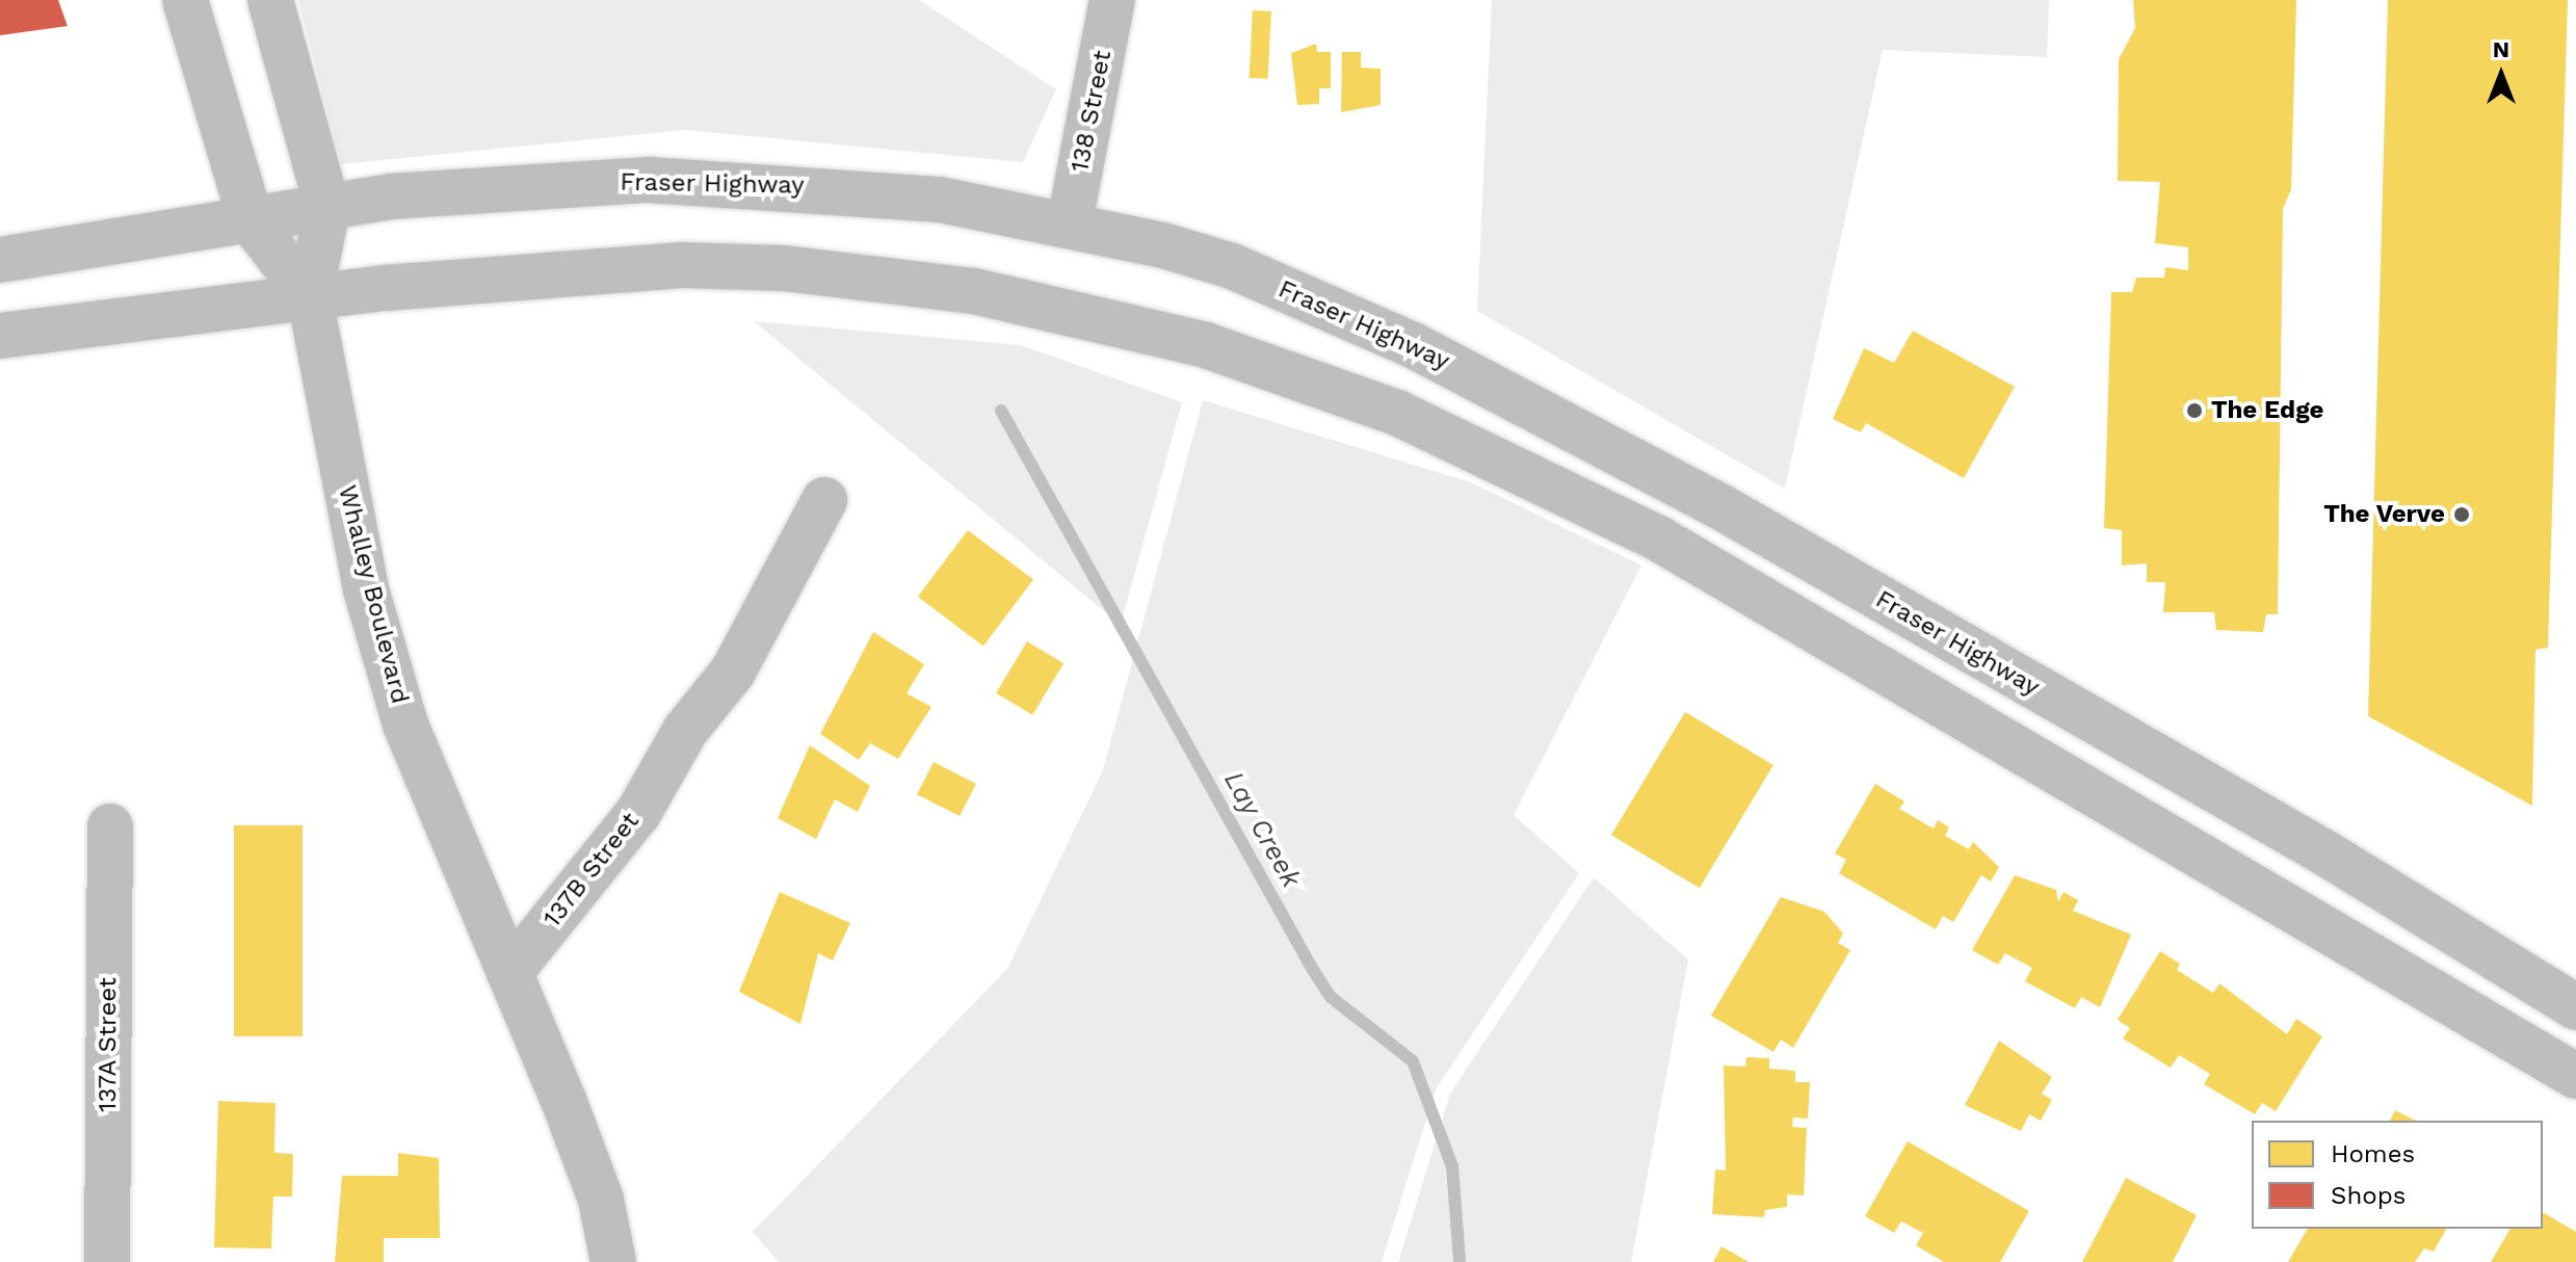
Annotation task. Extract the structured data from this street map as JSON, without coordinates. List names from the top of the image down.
{
  "streets": {
    "main road": [
      "138 Street",
      "Fraser Highway",
      "Whalley Boulevard",
      "137B Street",
      "137A Street"
    ]
  },
  "crossings": [
    ["138 Street", "Fraser Highway"],
    ["Fraser Highway", "Whalley Boulevard"],
    ["Whalley Boulevard", "137B Street"]
  ],
  "water": ["Lay Creek"],
  "places": ["The Edge", "The Verve"],
  "legend": ["Homes", "Shops"],
  "north": "top"
}
